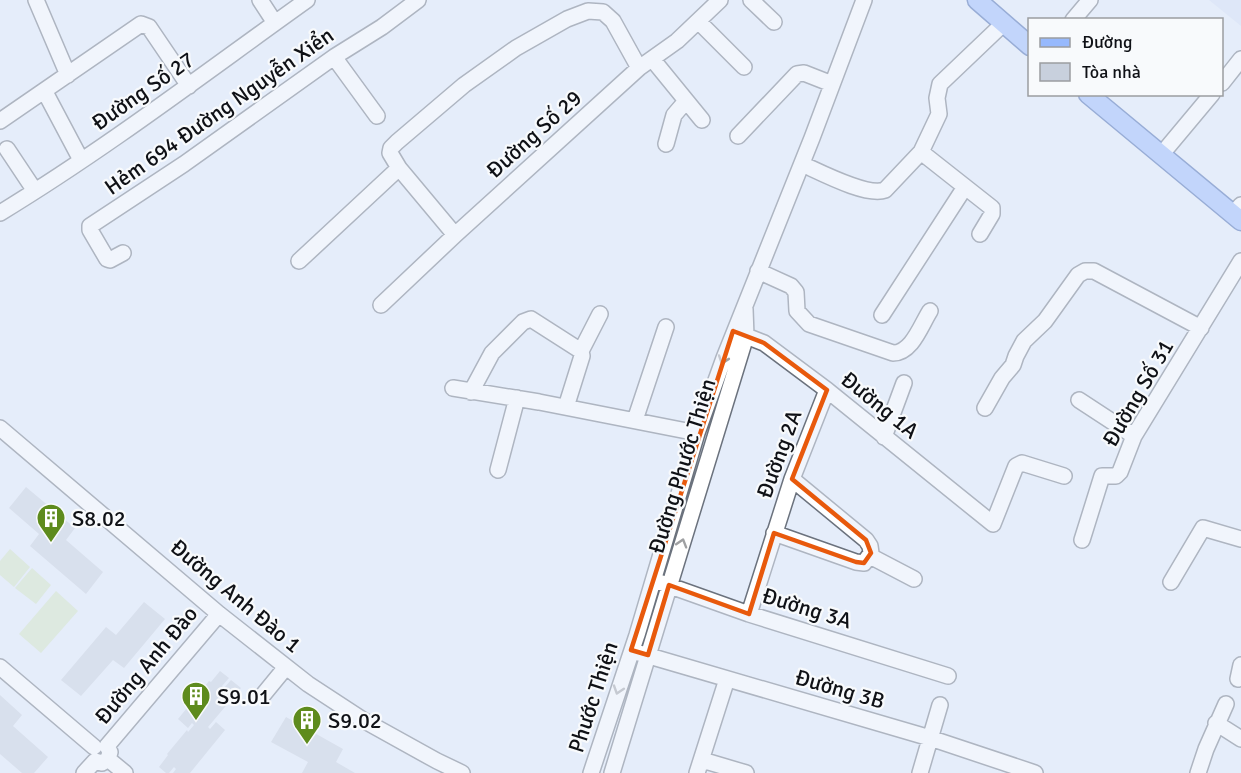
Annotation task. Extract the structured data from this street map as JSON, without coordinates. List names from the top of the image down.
{
  "streets": {
    "street": [
      "Đường Số 27",
      "Hẻm 694 Đường Nguyễn Xiển",
      "Đường Số 29",
      "Đường Số 31",
      "Đường 1A",
      "Đường 2A",
      "Đường Phước Thiện",
      "Đường Anh Đào 1",
      "Đường 3A",
      "Đường Anh Đào",
      "Đường 3B",
      "Phước Thiện"
    ]
  },
  "crossings": [
    ["Đường 1A", "Đường 2A"],
    ["Đường 1A", "Đường Phước Thiện"],
    ["Đường 2A", "Đường 3A"],
    ["Đường Phước Thiện", "Đường 3A"],
    ["Đường Phước Thiện", "Phước Thiện"],
    ["Đường Anh Đào 1", "Đường Anh Đào"],
    ["Đường 3B", "Phước Thiện"]
  ],
  "places": {
    "building": ["S8.02", "S9.01", "S9.02"]
  },
  "legend": ["Đường", "Tòa nhà"]
}
